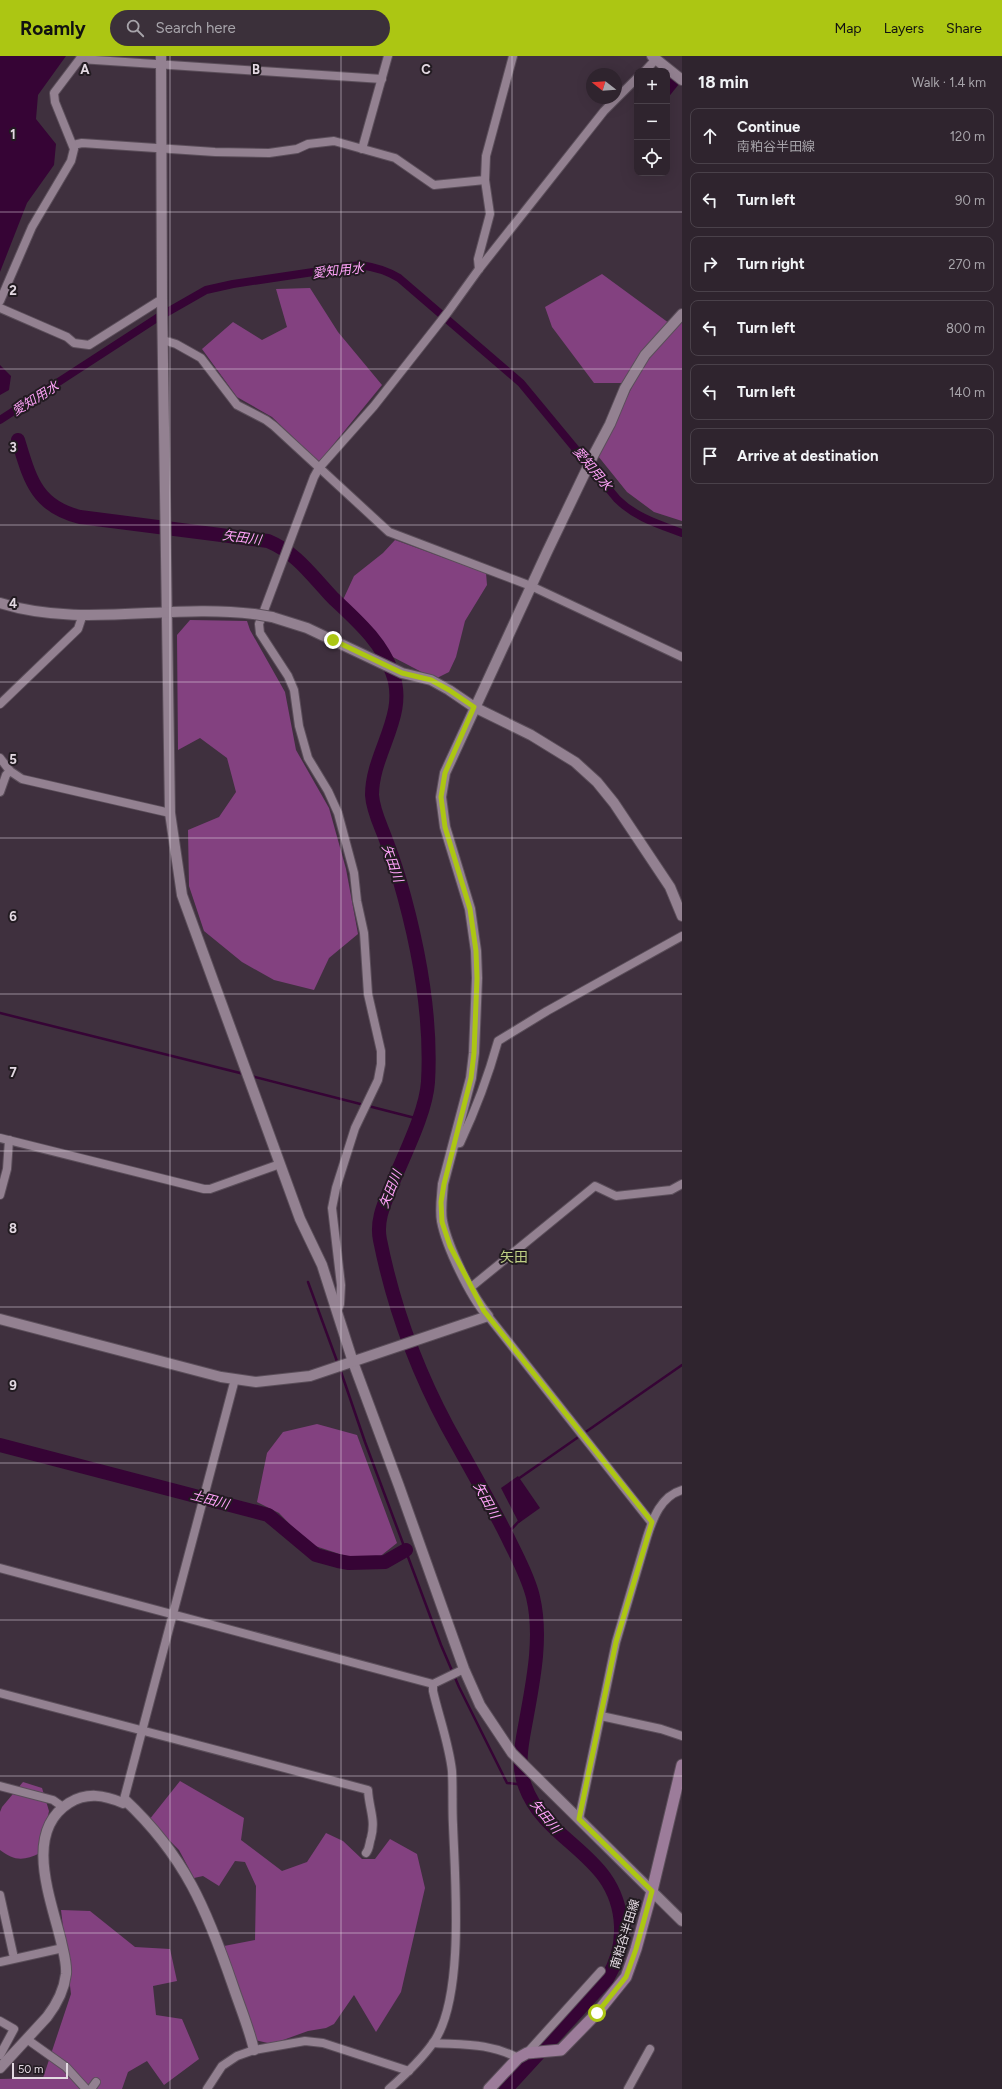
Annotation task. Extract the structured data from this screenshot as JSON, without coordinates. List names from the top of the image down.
{
  "streets": {
    "main road": ["南粕谷半田線"]
  },
  "districts": ["矢田"],
  "water": ["愛知用水", "矢田川", "土田川"],
  "scale_bar": "50 m",
  "north": "left",
  "page": {
    "header": "Roamly",
    "search": "Search here",
    "nav": ["Map", "Layers", "Share"],
    "heading": ["18 min", "Walk · 1.4 km"],
    "map_buttons": ["+", "−"],
    "list": [
      ["Continue", "南粕谷半田線", "120 m"],
      ["Turn left", "90 m"],
      ["Turn right", "270 m"],
      ["Turn left", "800 m"],
      ["Turn left", "140 m"],
      "Arrive at destination"
    ],
    "scale": "50 m"
  },
  "grid": {
    "columns": ["A", "B", "C"],
    "rows": [
      "1",
      "2",
      "3",
      "4",
      "5",
      "6",
      "7",
      "8",
      "9"
    ]
  }
}
